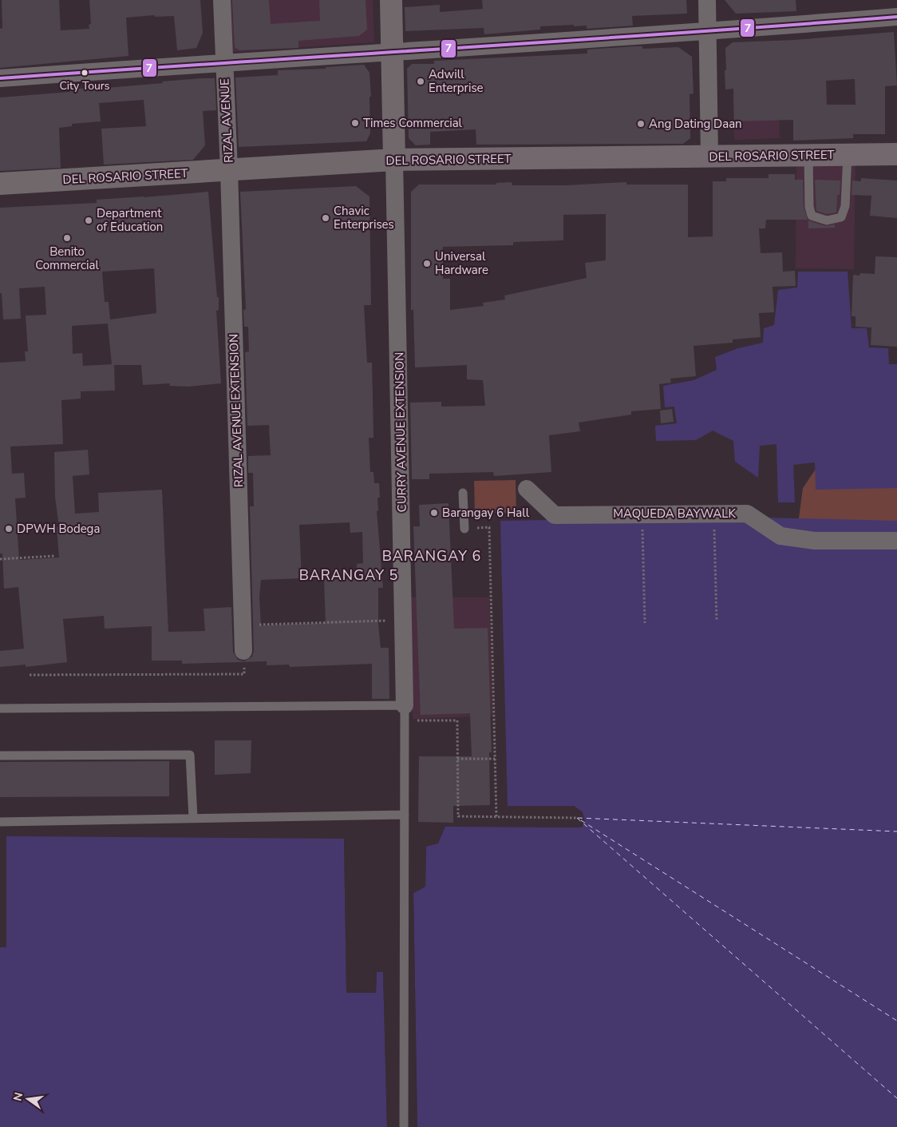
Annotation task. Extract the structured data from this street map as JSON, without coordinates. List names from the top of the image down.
{
  "streets": {
    "main road": ["DEL ROSARIO STREET"],
    "street": [
      "RIZAL AVENUE",
      "RIZAL AVENUE EXTENSION",
      "CURRY AVENUE EXTENSION",
      "MAQUEDA BAYWALK"
    ]
  },
  "crossings": [
    ["RIZAL AVENUE", "DEL ROSARIO STREET"],
    ["RIZAL AVENUE", "RIZAL AVENUE EXTENSION"],
    ["DEL ROSARIO STREET", "RIZAL AVENUE EXTENSION"],
    ["DEL ROSARIO STREET", "CURRY AVENUE EXTENSION"]
  ],
  "districts": ["BARANGAY 6", "BARANGAY 5"],
  "places": [
    "City Tours",
    "Adwill Enterprise",
    "Times Commercial",
    "Ang Dating Daan",
    "Chavic Enterprises",
    "Department of Education",
    "Benito Commercial",
    "Universal Hardware",
    "Barangay 6 Hall",
    "DPWH Bodega"
  ],
  "lines": ["transit line 7"],
  "north": "left"
}
